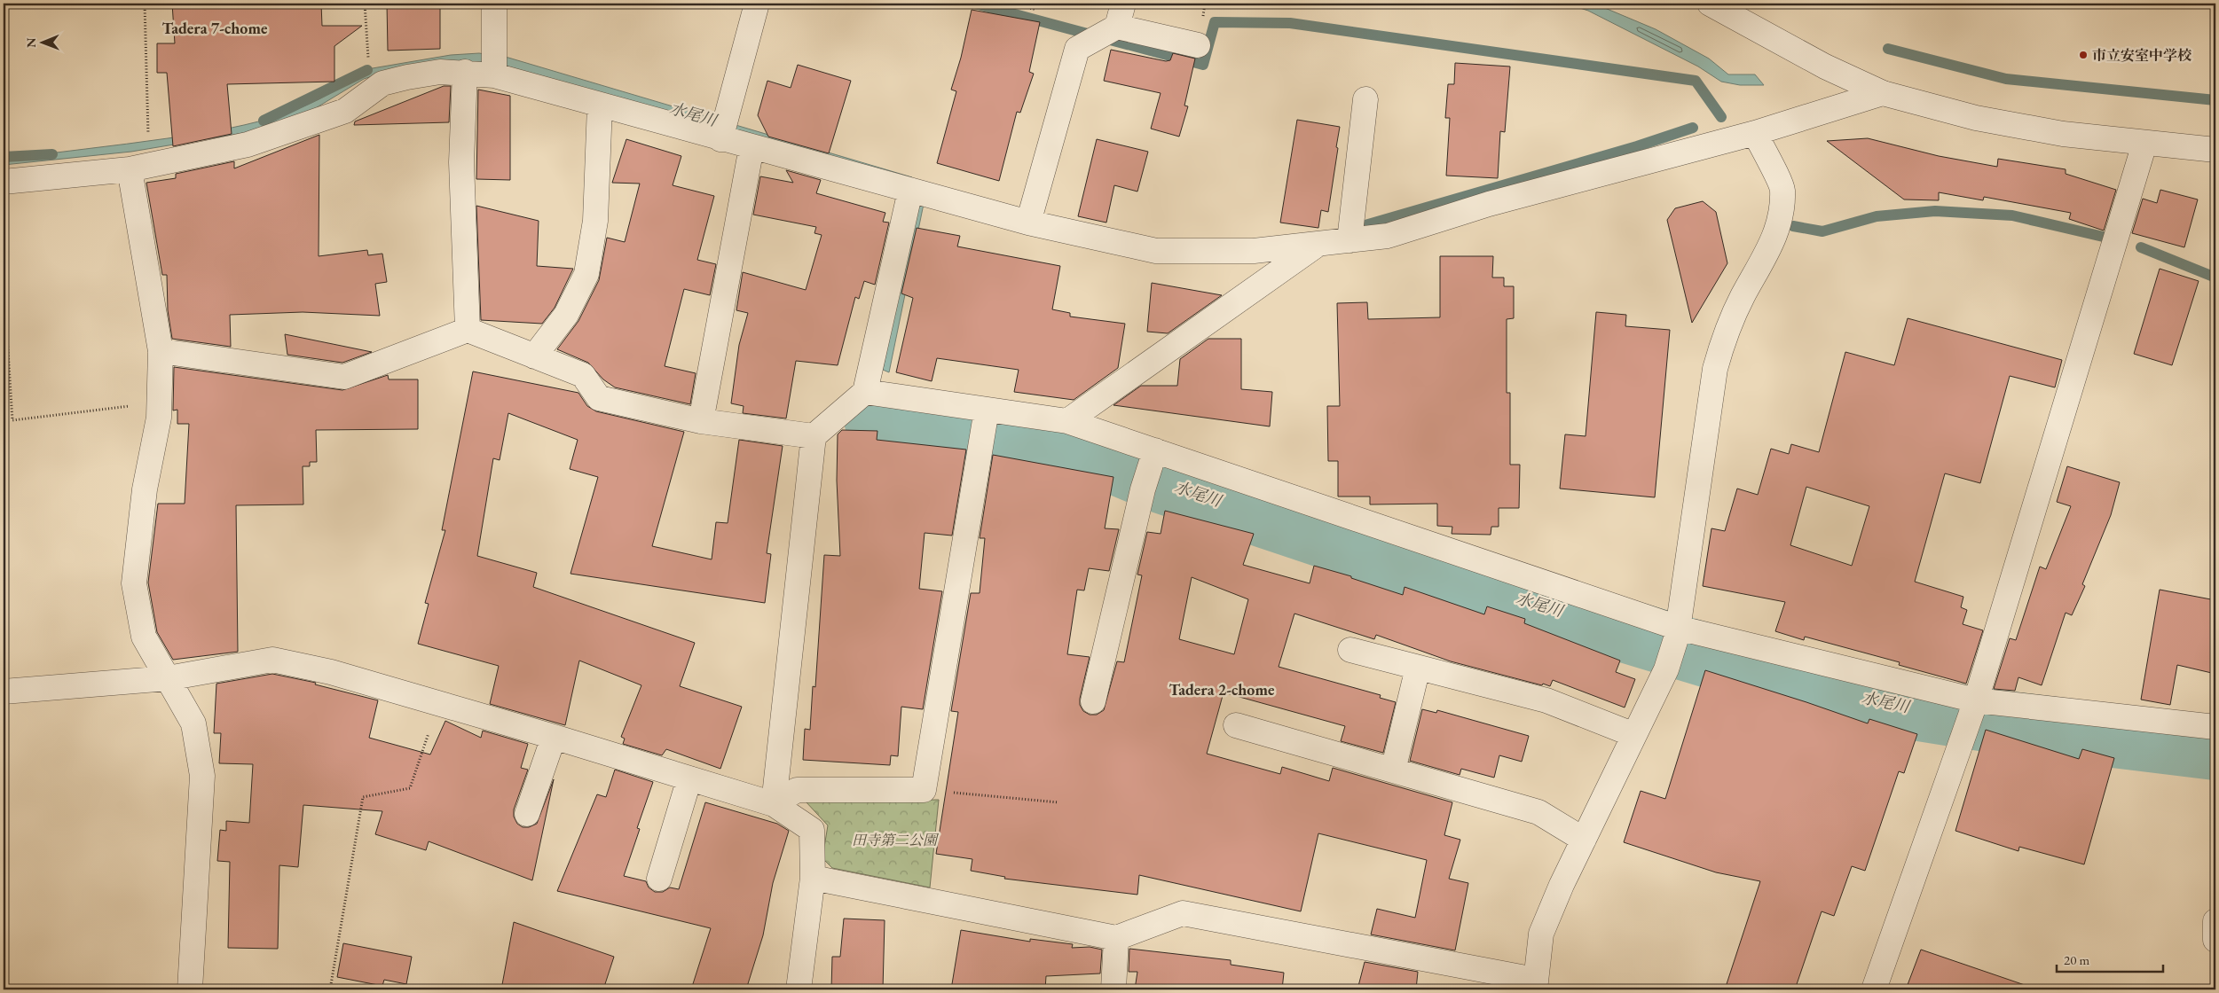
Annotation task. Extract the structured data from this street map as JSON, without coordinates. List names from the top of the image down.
{
  "districts": ["Tadera 7-chome", "Tadera 2-chome"],
  "water": ["水尾川"],
  "parks": ["田寺第二公園"],
  "places": ["市立安室中学校"],
  "scale_bar": "20 m",
  "north": "left"
}
